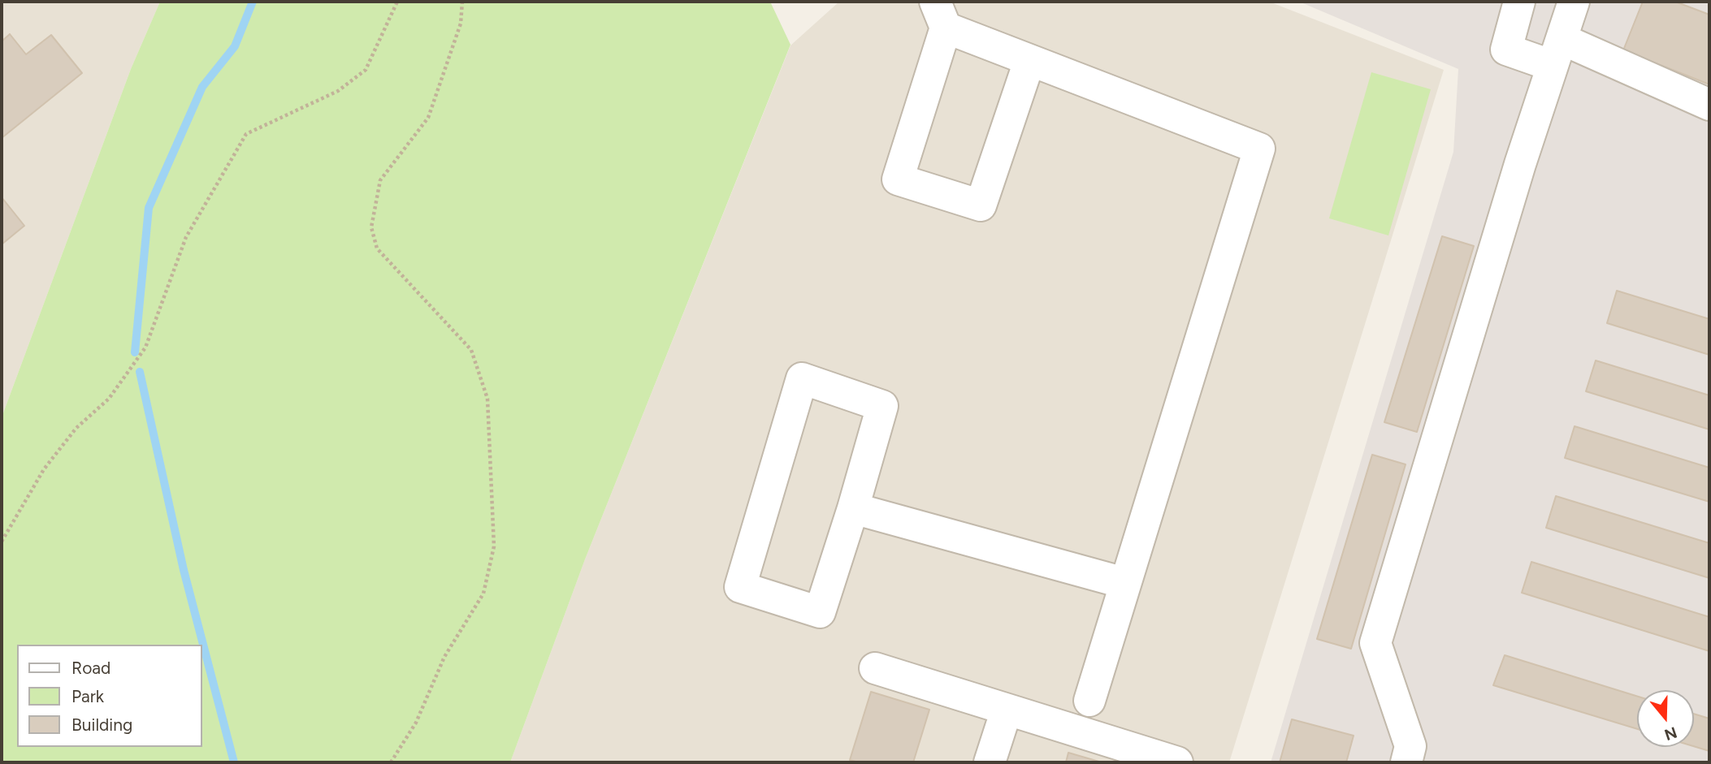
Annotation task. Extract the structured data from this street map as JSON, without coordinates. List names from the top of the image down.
{
  "legend": ["Road", "Park", "Building"],
  "north": "bottom"
}
